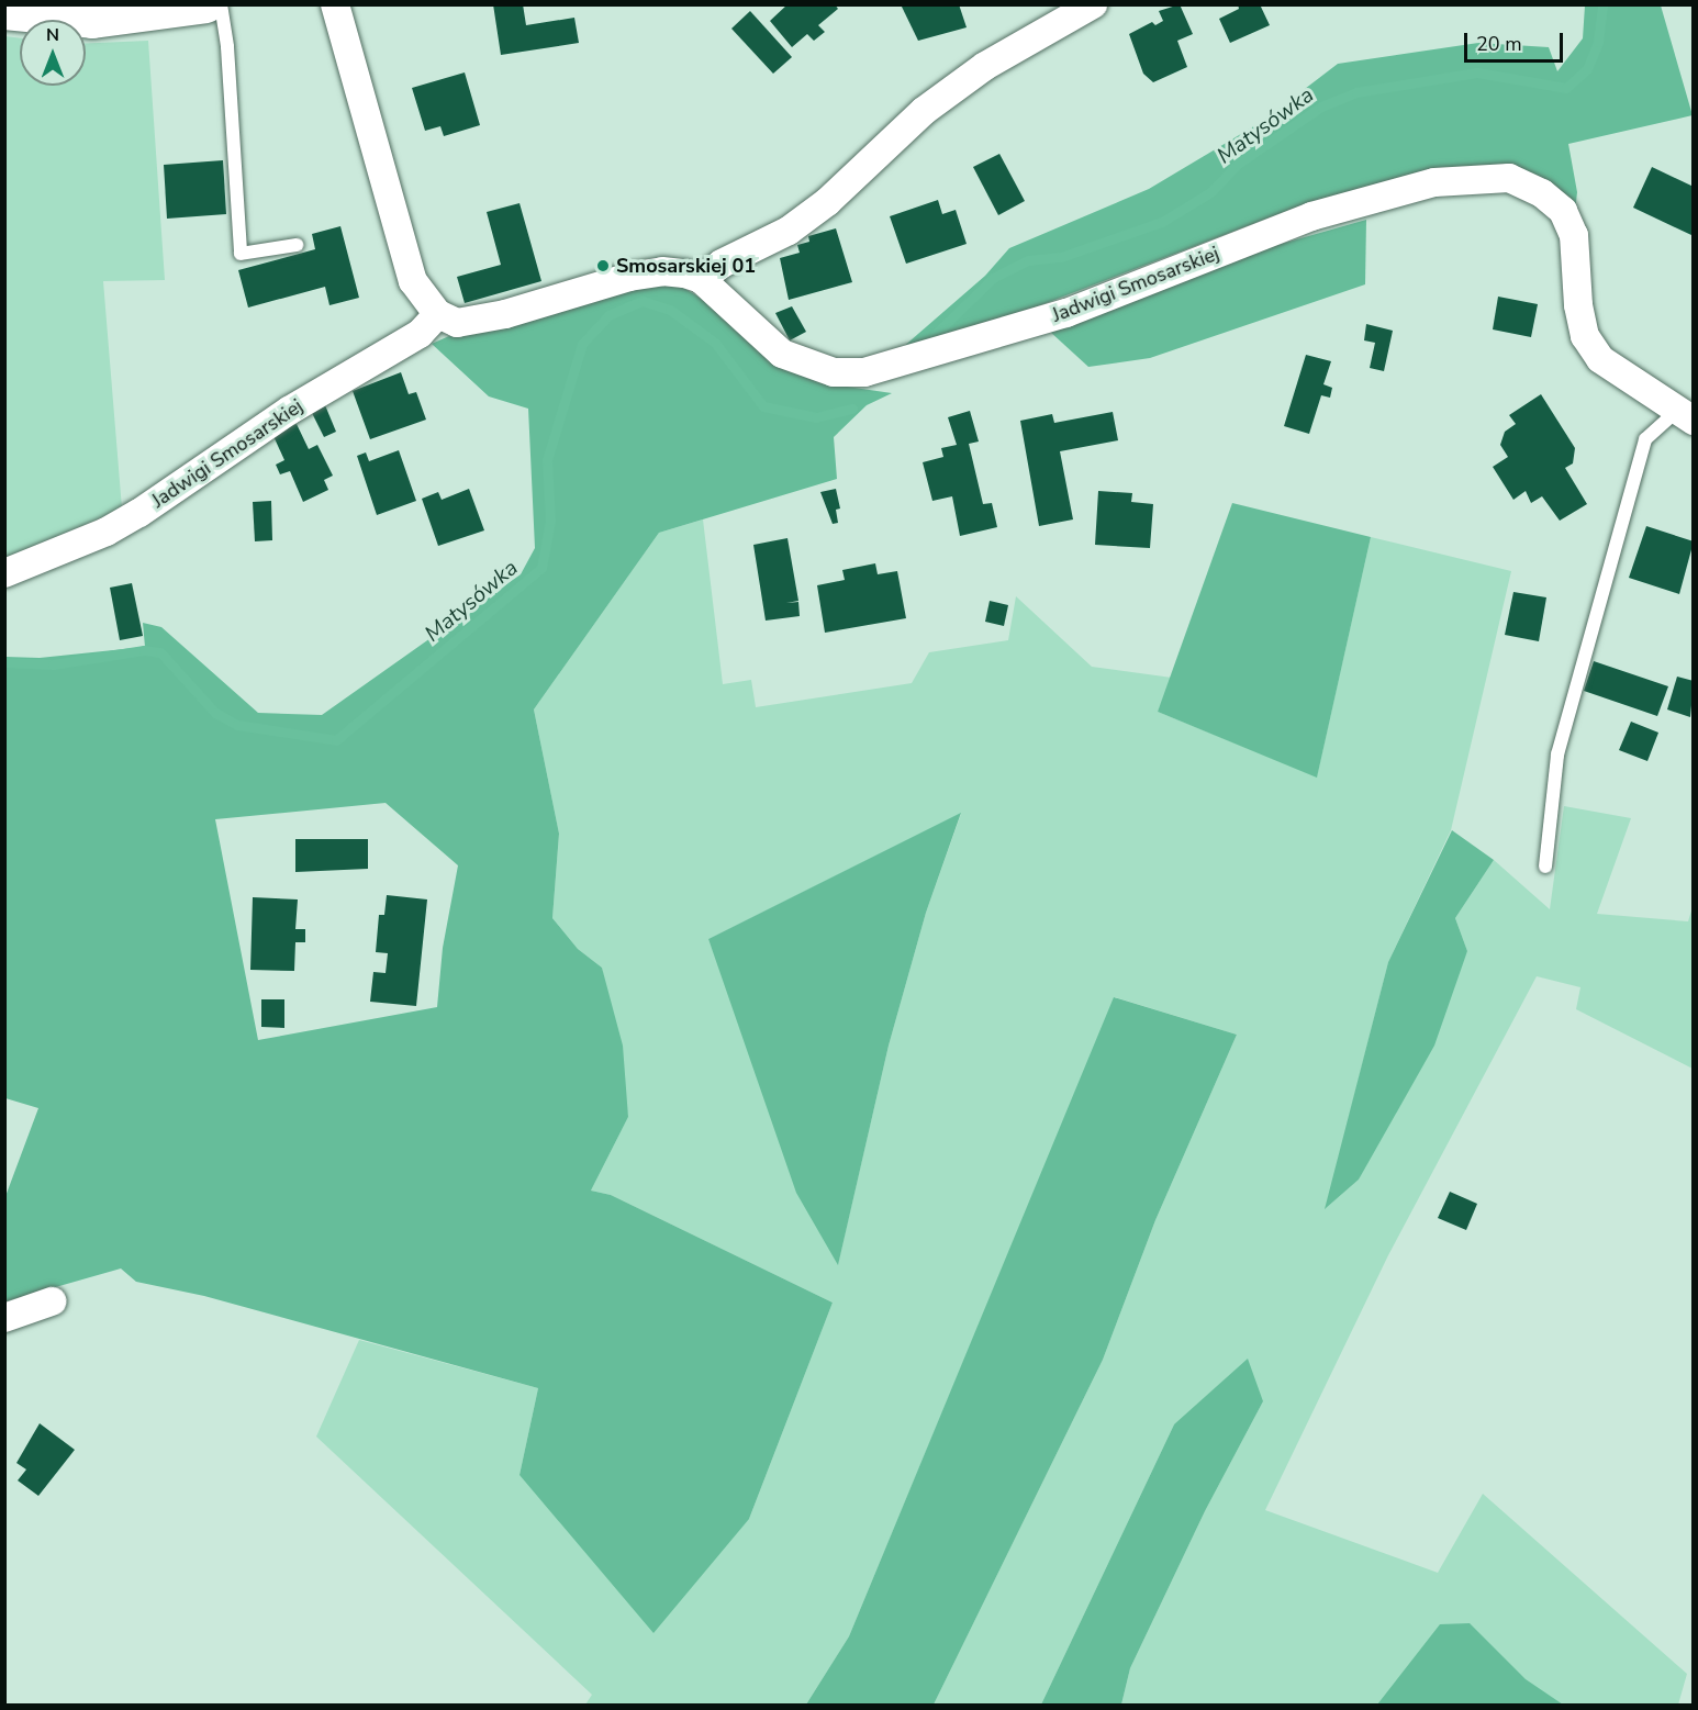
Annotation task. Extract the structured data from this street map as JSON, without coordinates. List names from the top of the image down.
{
  "streets": {
    "street": ["Jadwigi Smosarskiej"]
  },
  "water": ["Matysówka"],
  "places": ["Smosarskiej 01"],
  "scale_bar": "20 m",
  "north": "top"
}
